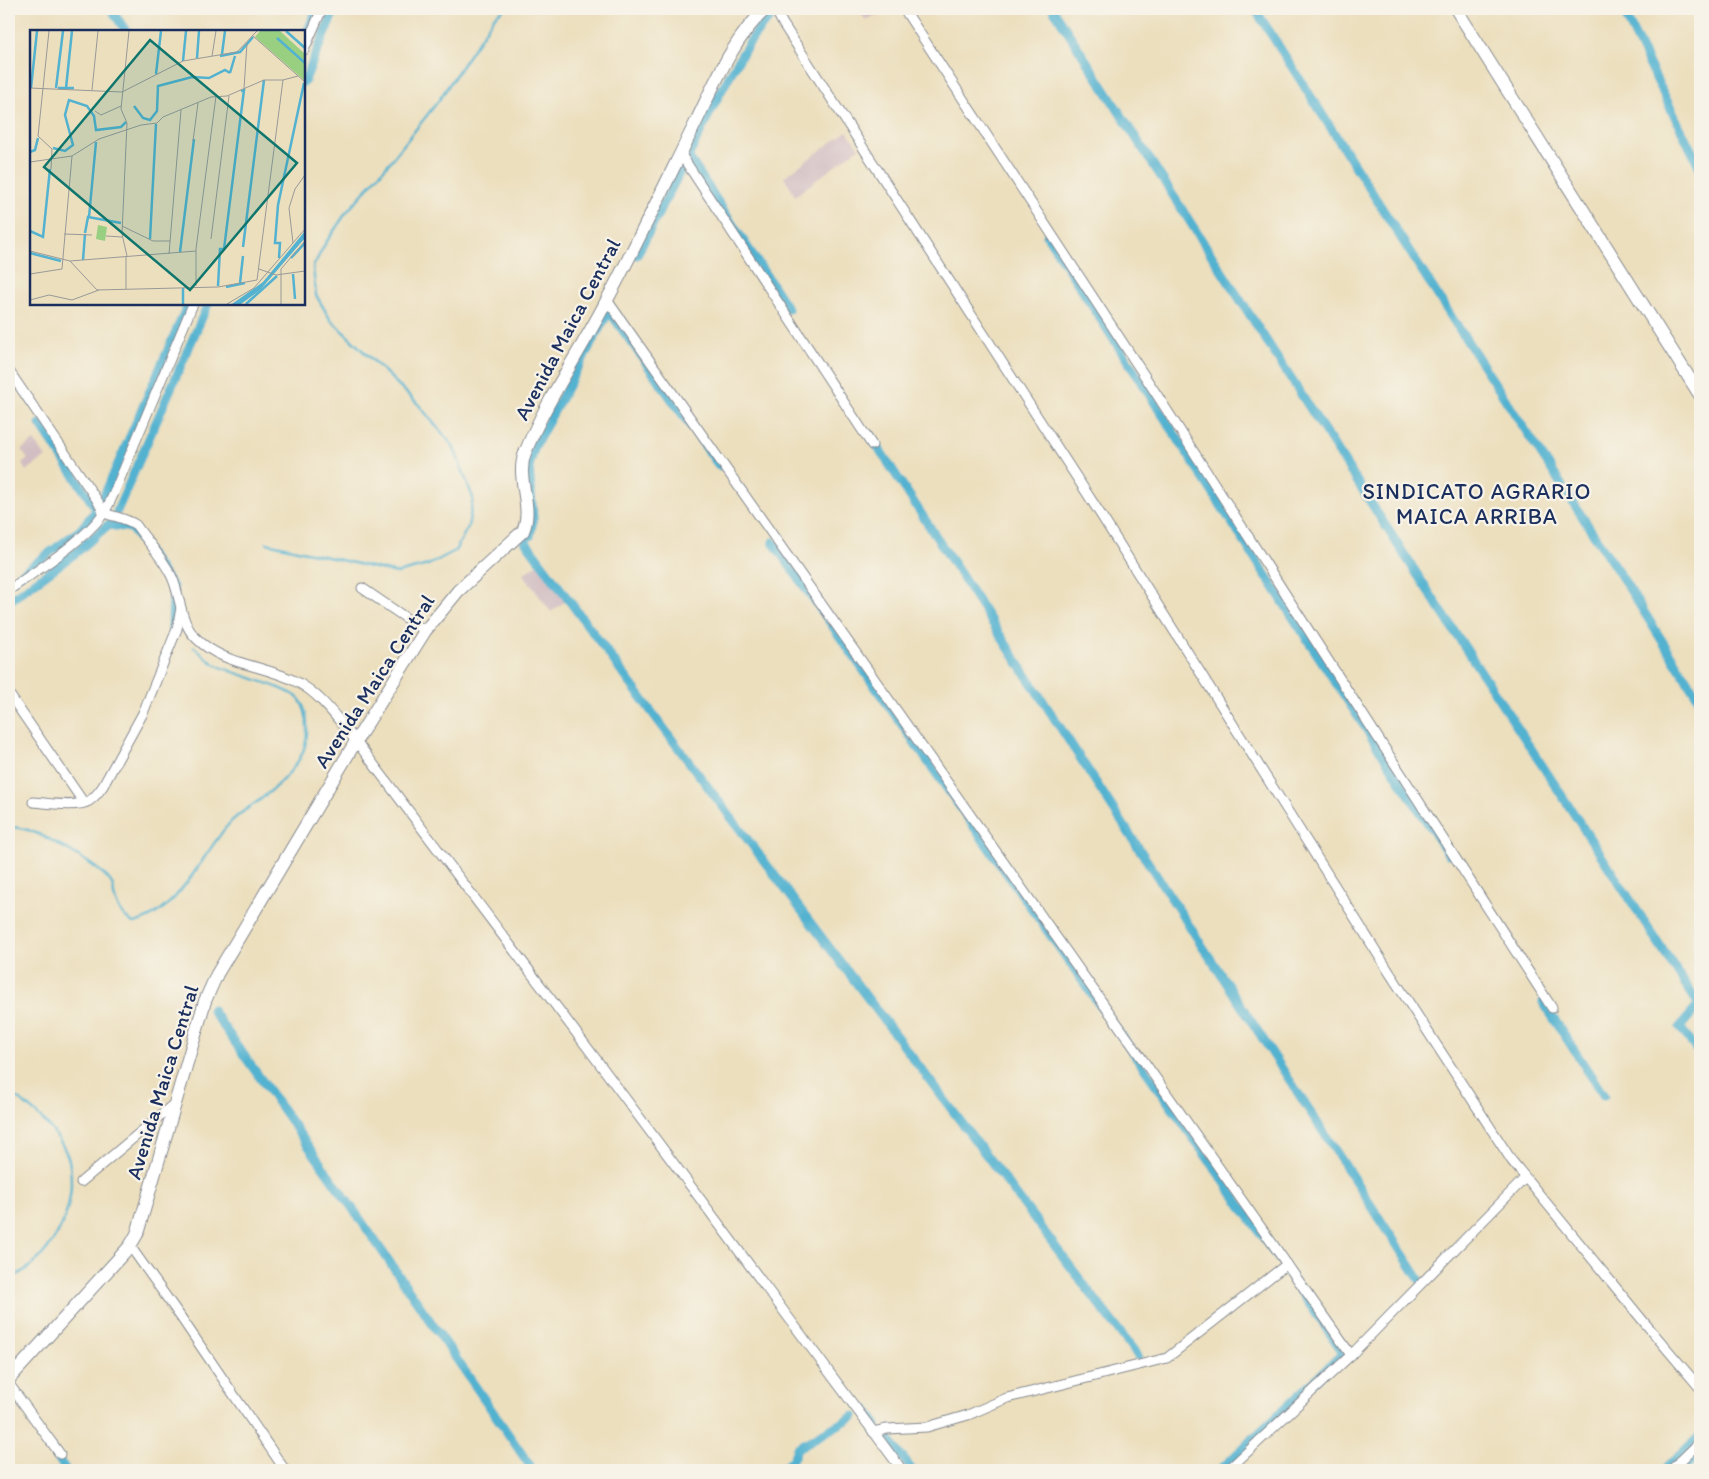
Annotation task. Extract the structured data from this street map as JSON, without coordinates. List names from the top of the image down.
{
  "streets": {
    "street": ["Avenida Maica Central"]
  },
  "districts": ["SINDICATO AGRARIO MAICA ARRIBA"]
}
